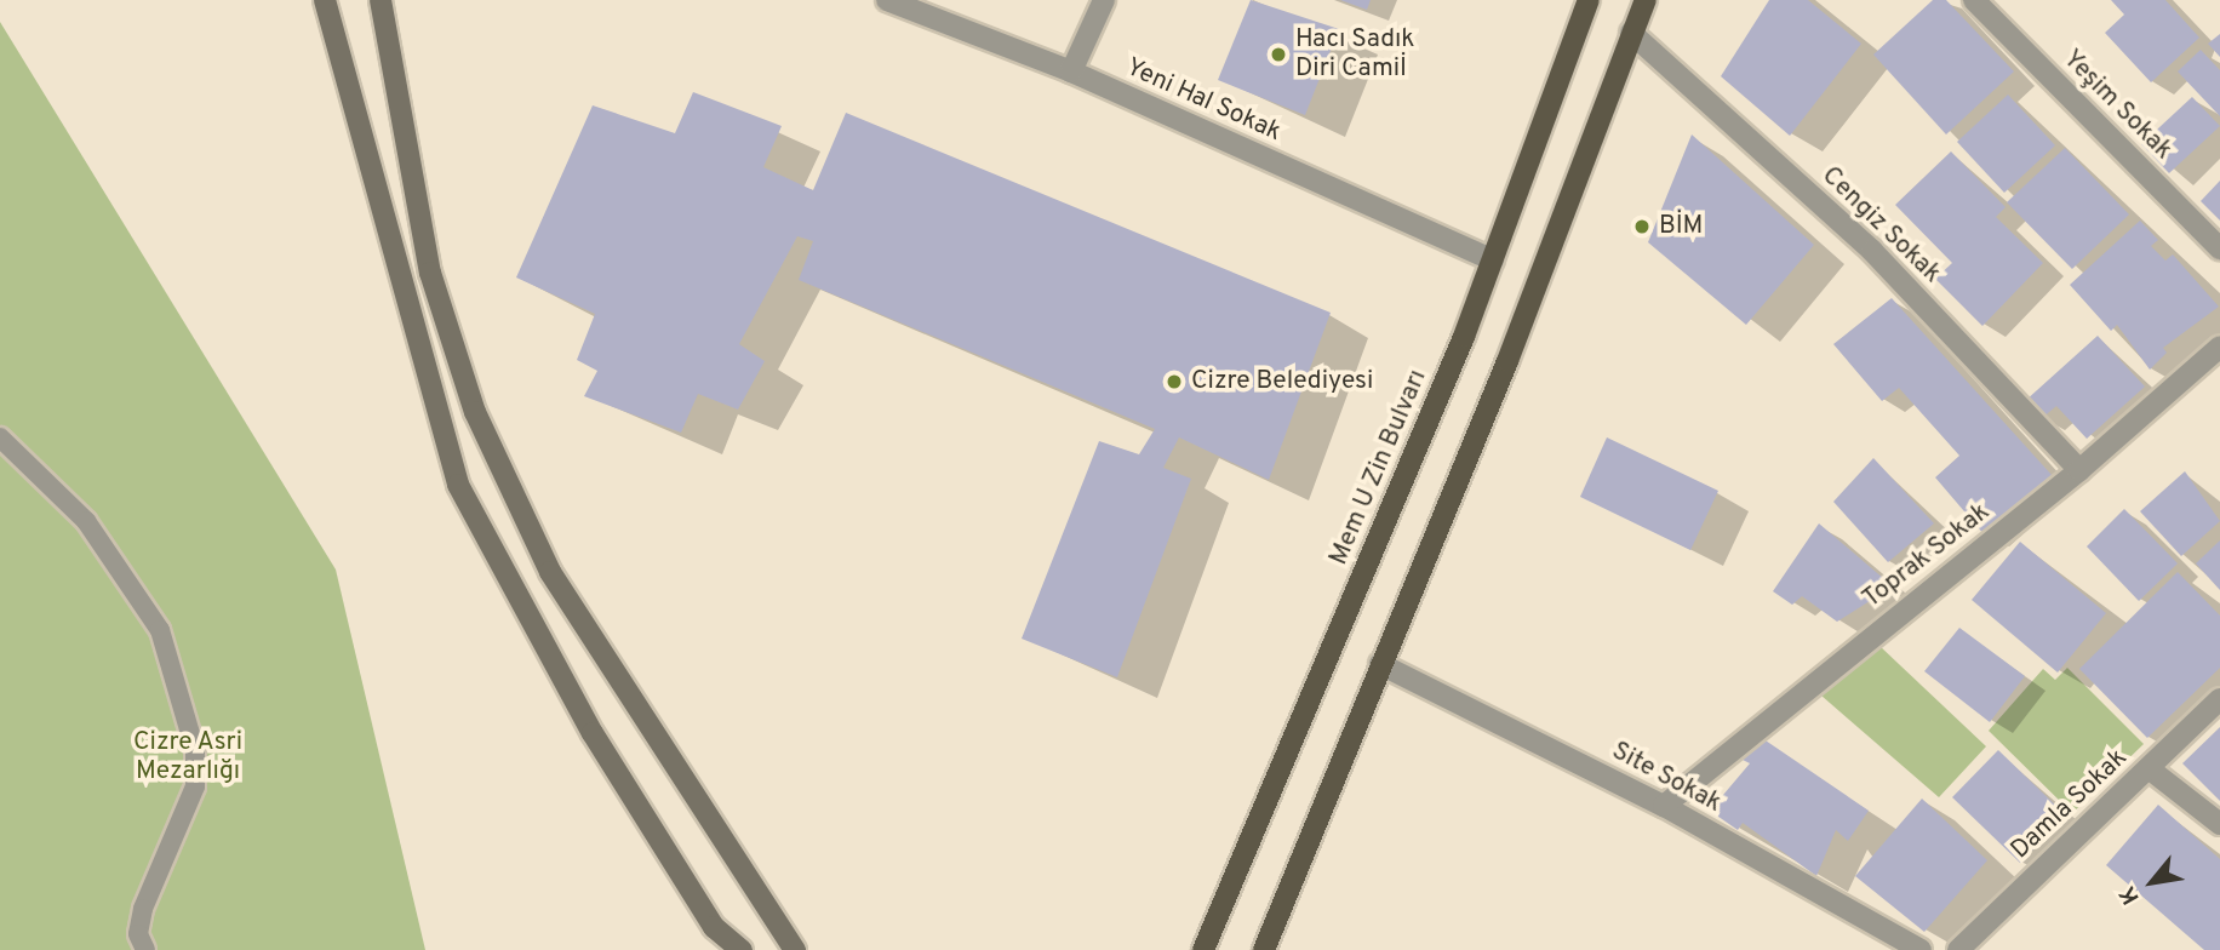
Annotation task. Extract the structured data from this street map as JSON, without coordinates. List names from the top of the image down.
{
  "streets": {
    "main road": ["Mem U Zin Bulvarı"],
    "street": [
      "Yeni Hal Sokak",
      "Yeşim Sokak",
      "Cengiz Sokak",
      "Toprak Sokak",
      "Site Sokak",
      "Damla Sokak"
    ]
  },
  "crossings": [
    ["Yeni Hal Sokak", "Mem U Zin Bulvarı"],
    ["Cengiz Sokak", "Toprak Sokak"],
    ["Toprak Sokak", "Site Sokak"]
  ],
  "parks": ["Cizre Asri Mezarlığı"],
  "places": ["Hacı Sadık Diri Camiİ", "BİM", "Cizre Belediyesi"],
  "north": "bottom left"
}
